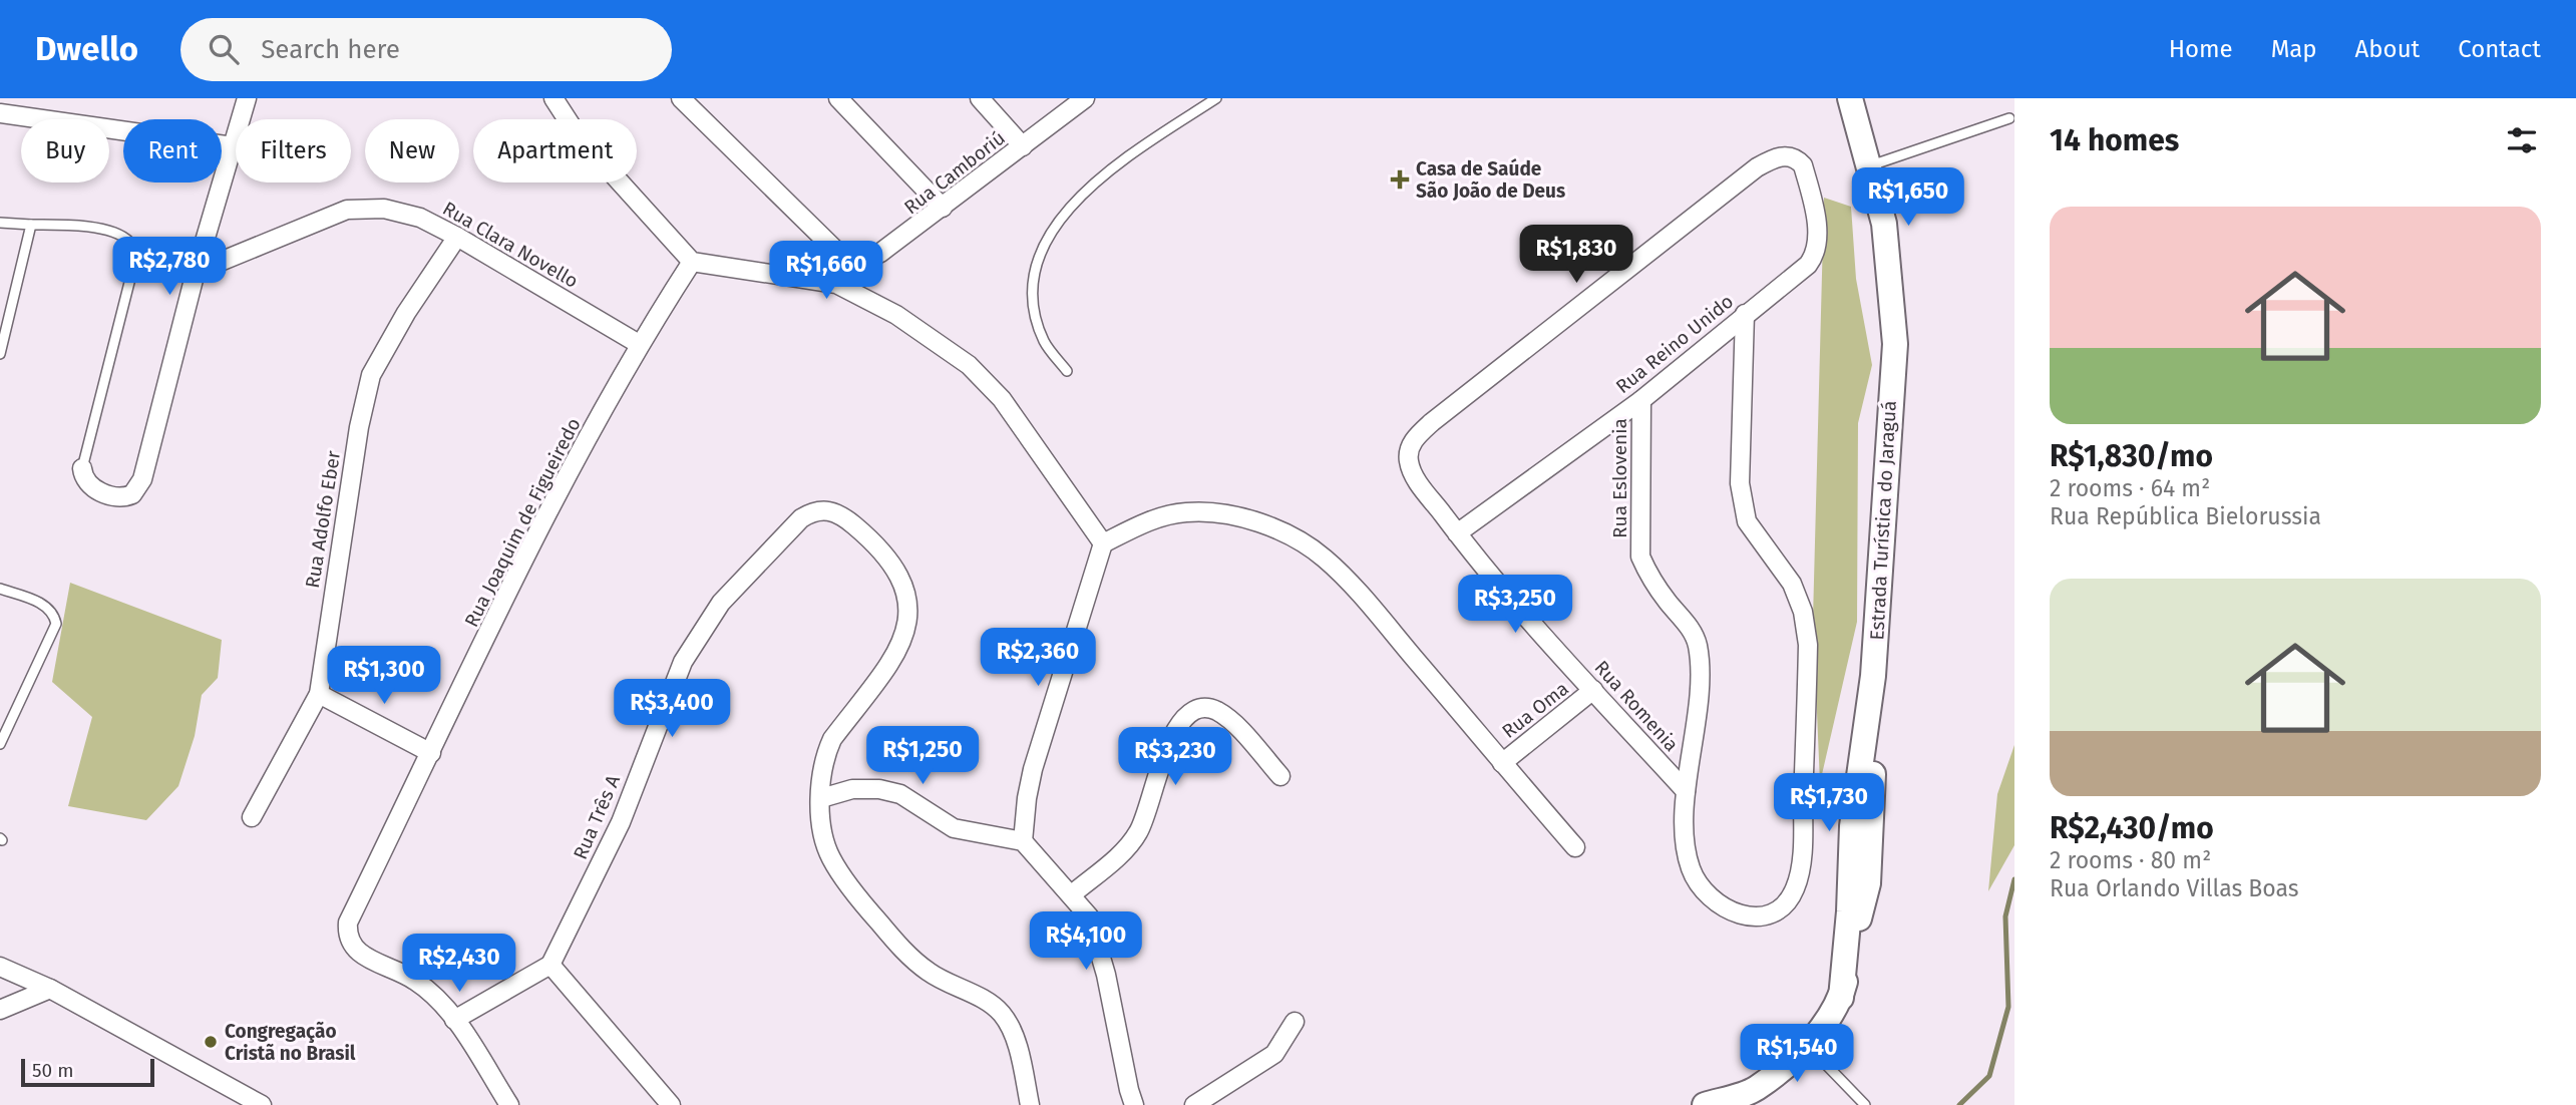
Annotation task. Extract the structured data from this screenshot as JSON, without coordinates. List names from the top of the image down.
{
  "streets": {
    "main road": ["Estrada Turística do Jaraguá"],
    "street": [
      "Rua Camboriú",
      "Rua Clara Novello",
      "Rua Reino Unido",
      "Rua Eslovenia",
      "Rua Adolfo Eber",
      "Rua Joaquim de Figueiredo",
      "Rua Romenia",
      "Rua Oma",
      "Rua Três A"
    ]
  },
  "crossings": [
    ["Rua Clara Novello", "Rua Adolfo Eber"],
    ["Rua Clara Novello", "Rua Joaquim de Figueiredo"],
    ["Rua Reino Unido", "Rua Eslovenia"],
    ["Rua Reino Unido", "Rua Romenia"],
    ["Rua Eslovenia", "Rua Romenia"],
    ["Rua Romenia", "Rua Oma"]
  ],
  "places": {
    "health": ["Casa de Saúde São João de Deus"],
    "other": ["Congregação Cristã no Brasil"]
  },
  "scale_bar": "50 m",
  "page": {
    "header": "Dwello",
    "search": "Search here",
    "nav": [
      "Home",
      "Map",
      "About",
      "Contact"
    ],
    "heading": "14 homes",
    "chip": [
      "Buy",
      "Rent",
      "Filters",
      "New",
      "Apartment"
    ],
    "price": [
      "R$1,650",
      "R$1,830",
      "R$2,780",
      "R$1,660",
      "R$3,250",
      "R$2,360",
      "R$1,300",
      "R$3,400",
      "R$1,250",
      "R$3,230",
      "R$1,730",
      "R$4,100",
      "R$2,430",
      "R$1,540"
    ],
    "list": [
      {
        "name": "R$1,830/mo",
        "note": "2 rooms · 64 m² · Rua República Bielorussia"
      },
      {
        "name": "R$2,430/mo",
        "note": "2 rooms · 80 m² · Rua Orlando Villas Boas"
      }
    ],
    "scale": "50 m"
  }
}
